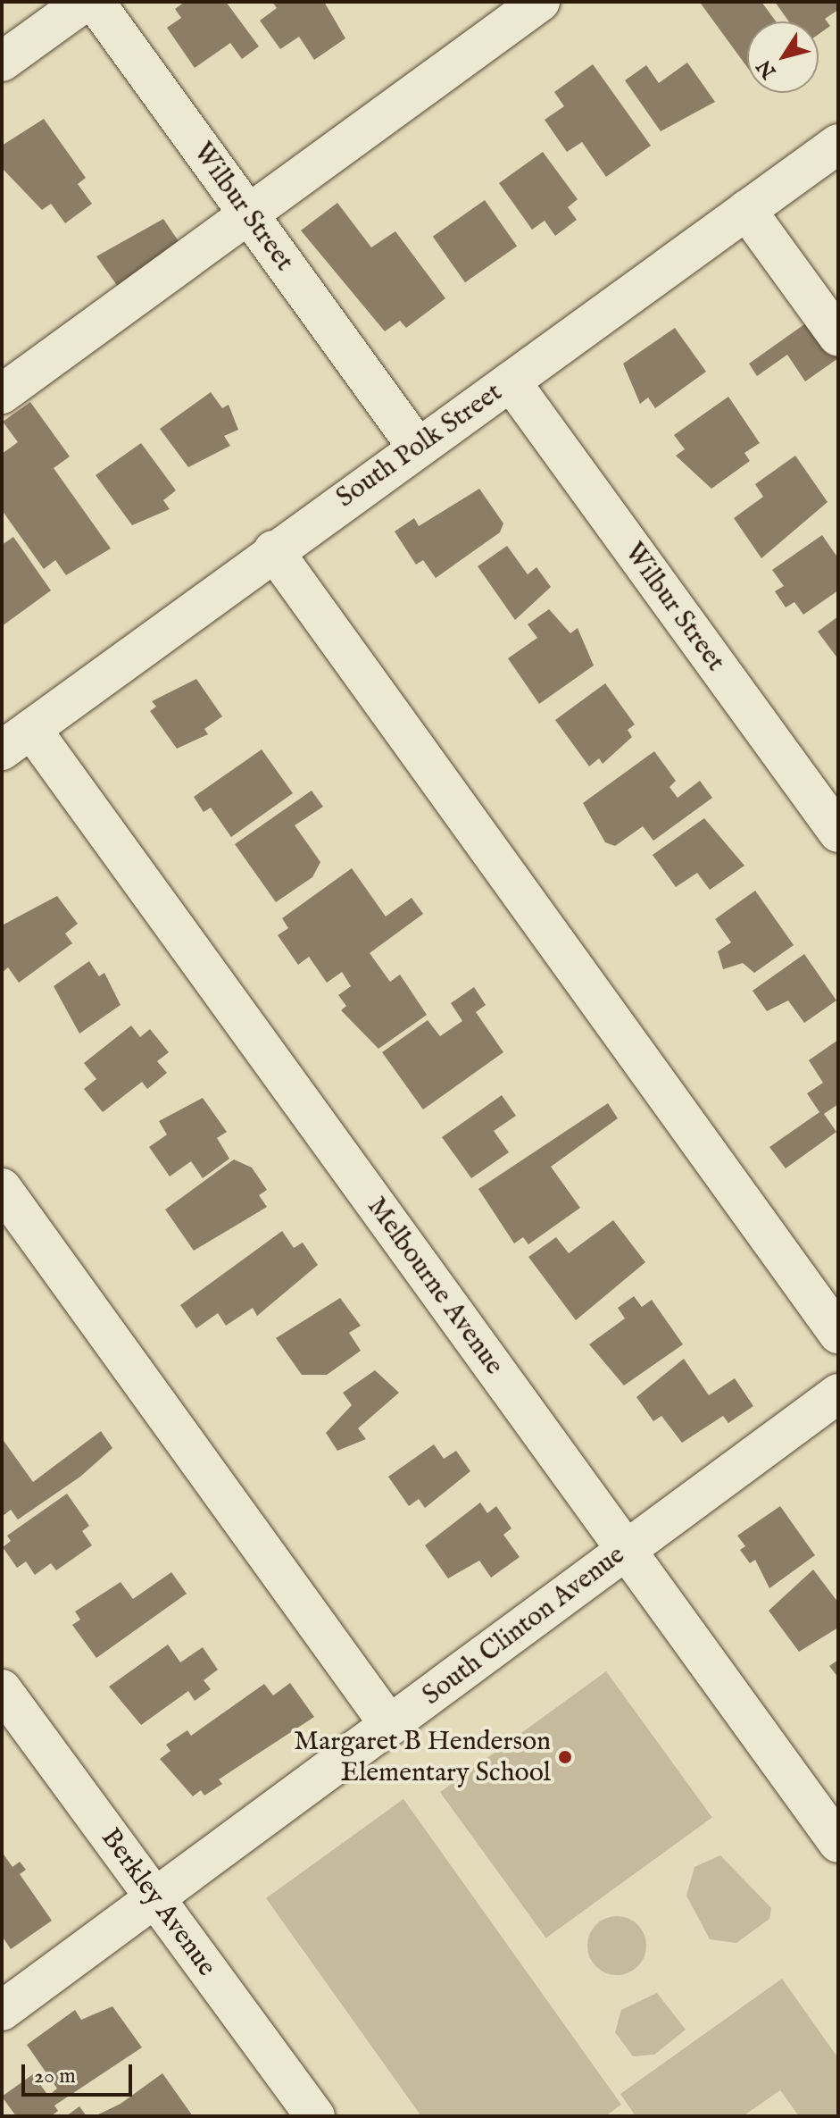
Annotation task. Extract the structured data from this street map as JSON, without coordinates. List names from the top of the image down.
{
  "streets": {
    "street": [
      "Wilbur Street",
      "South Polk Street",
      "Melbourne Avenue",
      "South Clinton Avenue",
      "Berkley Avenue"
    ]
  },
  "crossings": [
    ["Wilbur Street", "South Polk Street"],
    ["South Polk Street", "Melbourne Avenue"],
    ["Melbourne Avenue", "South Clinton Avenue"],
    ["South Clinton Avenue", "Berkley Avenue"]
  ],
  "places": ["Margaret B Henderson Elementary School"],
  "scale_bar": "20 m",
  "north": "bottom left"
}
